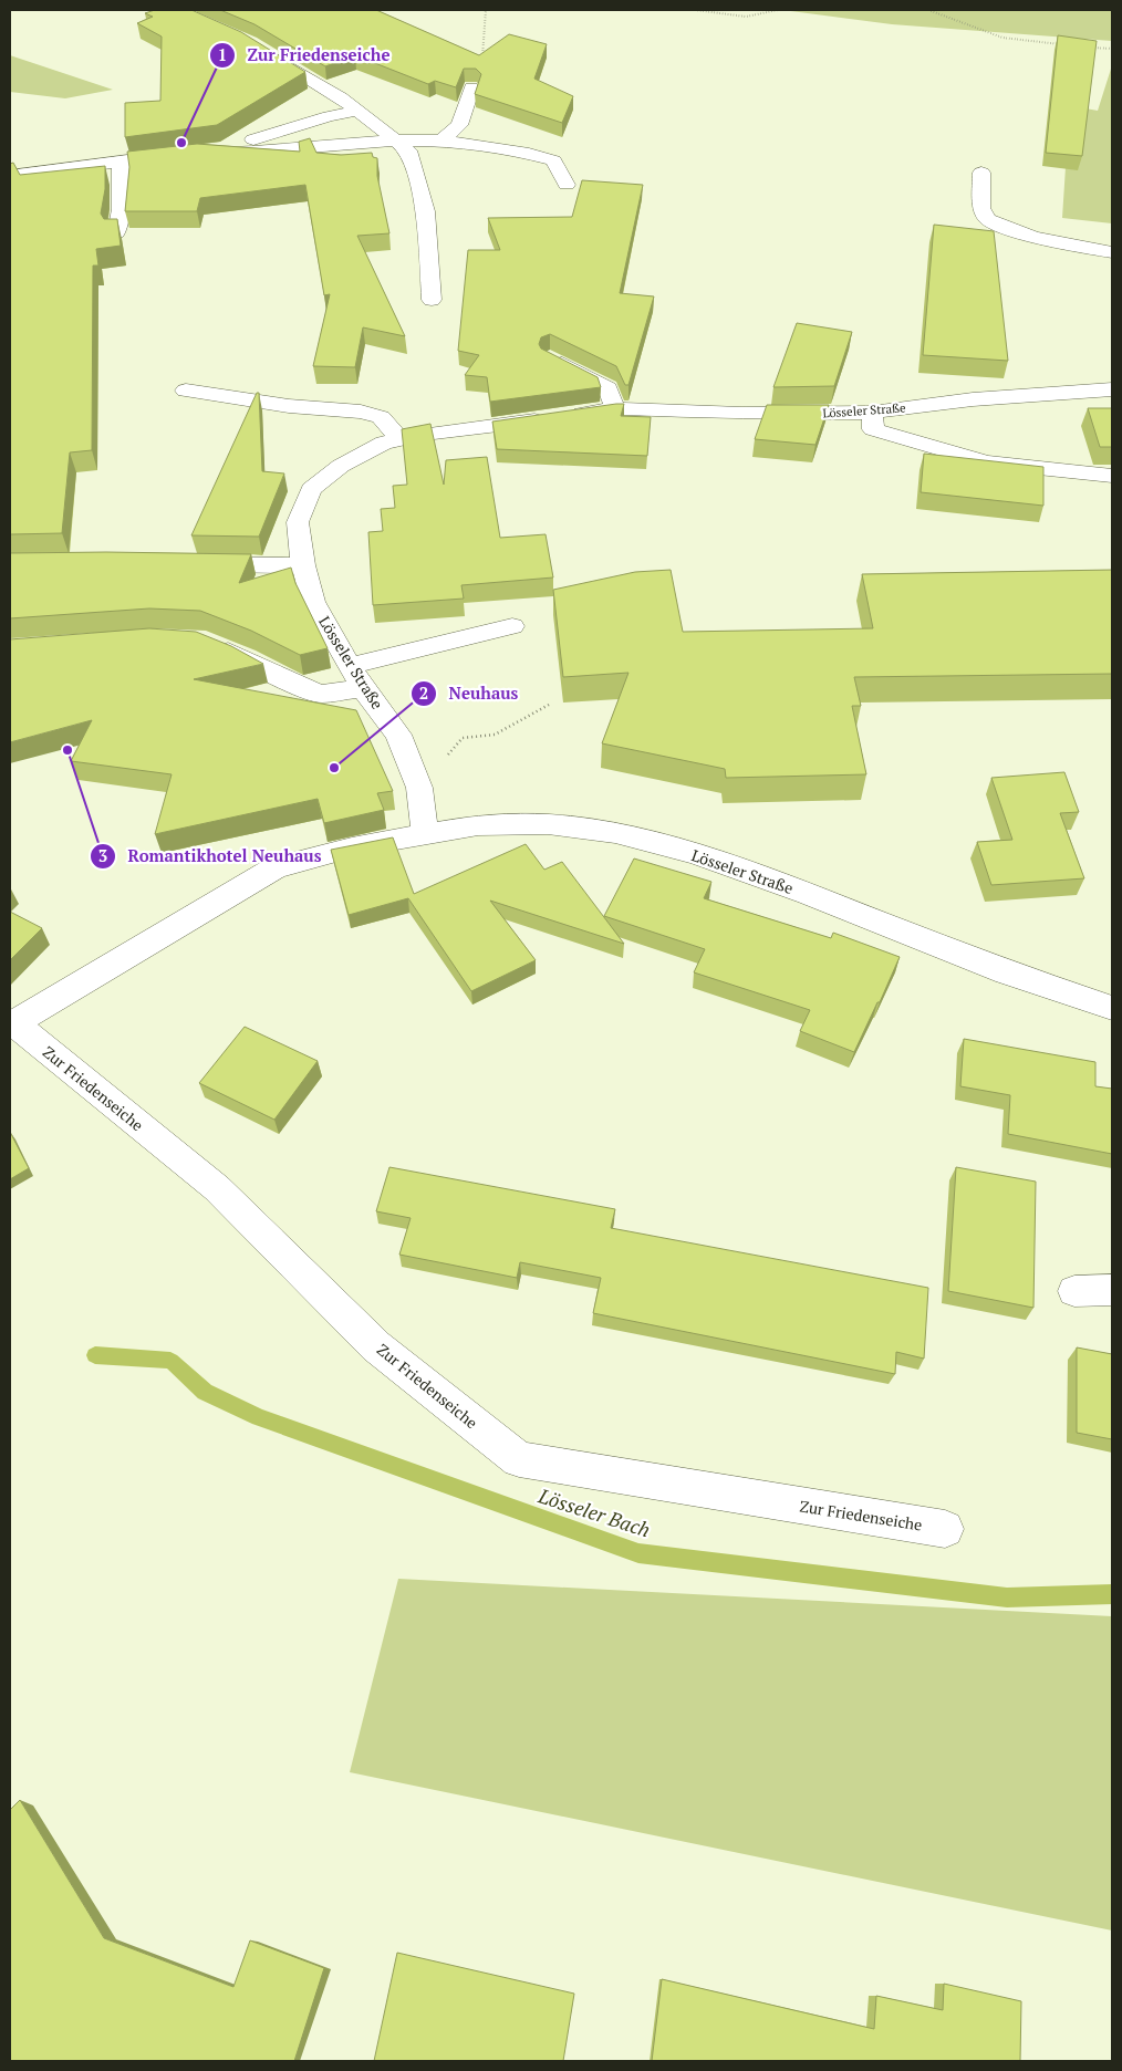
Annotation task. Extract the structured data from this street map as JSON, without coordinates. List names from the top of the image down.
{
  "streets": {
    "street": ["Lösseler Straße", "Zur Friedenseiche"]
  },
  "crossings": [
    ["Lösseler Straße", "Zur Friedenseiche"]
  ],
  "water": ["Lösseler Bach"],
  "places": ["Zur Friedenseiche", "Romantikhotel Neuhaus", "Neuhaus"]
}
